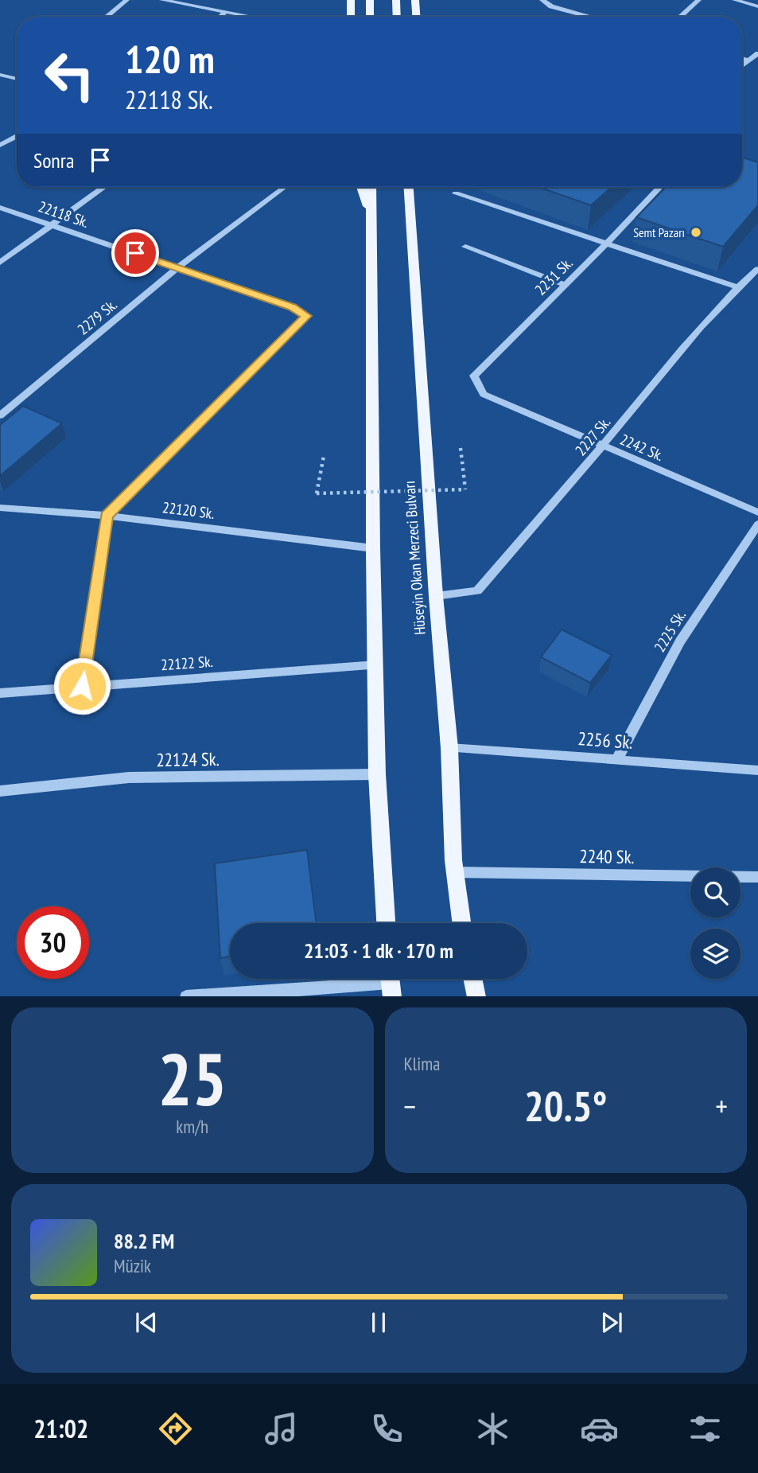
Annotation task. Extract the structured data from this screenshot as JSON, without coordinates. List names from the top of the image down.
{
  "streets": {
    "main road": ["Hüseyin Okan Merzeci Bulvarı"],
    "street": [
      "22118 Sk.",
      "2231 Sk.",
      "2279 Sk.",
      "2227 Sk.",
      "2242 Sk.",
      "22120 Sk.",
      "2225 Sk.",
      "22122 Sk.",
      "2256 Sk.",
      "22124 Sk.",
      "2240 Sk."
    ]
  },
  "crossings": [
    ["22118 Sk.", "2279 Sk."],
    ["22118 Sk.", "22120 Sk."],
    ["2231 Sk.", "2242 Sk."],
    ["2227 Sk.", "2242 Sk."],
    ["2227 Sk.", "Hüseyin Okan Merzeci Bulvarı"],
    ["Hüseyin Okan Merzeci Bulvarı", "2256 Sk."],
    ["Hüseyin Okan Merzeci Bulvarı", "2240 Sk."],
    ["2225 Sk.", "2256 Sk."]
  ],
  "places": ["Semt Pazarı"],
  "page": {
    "turn": ["120 m", "22118 Sk."],
    "then": "Sonra",
    "limit": "30",
    "trip": "21:03 · 1 dk · 170 m",
    "tile": [
      ["25", "km/h"],
      "Klima"
    ],
    "heat": ["−", "20.5°", "+"],
    "song": ["88.2 FM", "Müzik"],
    "tabs": "21:02"
  }
}
